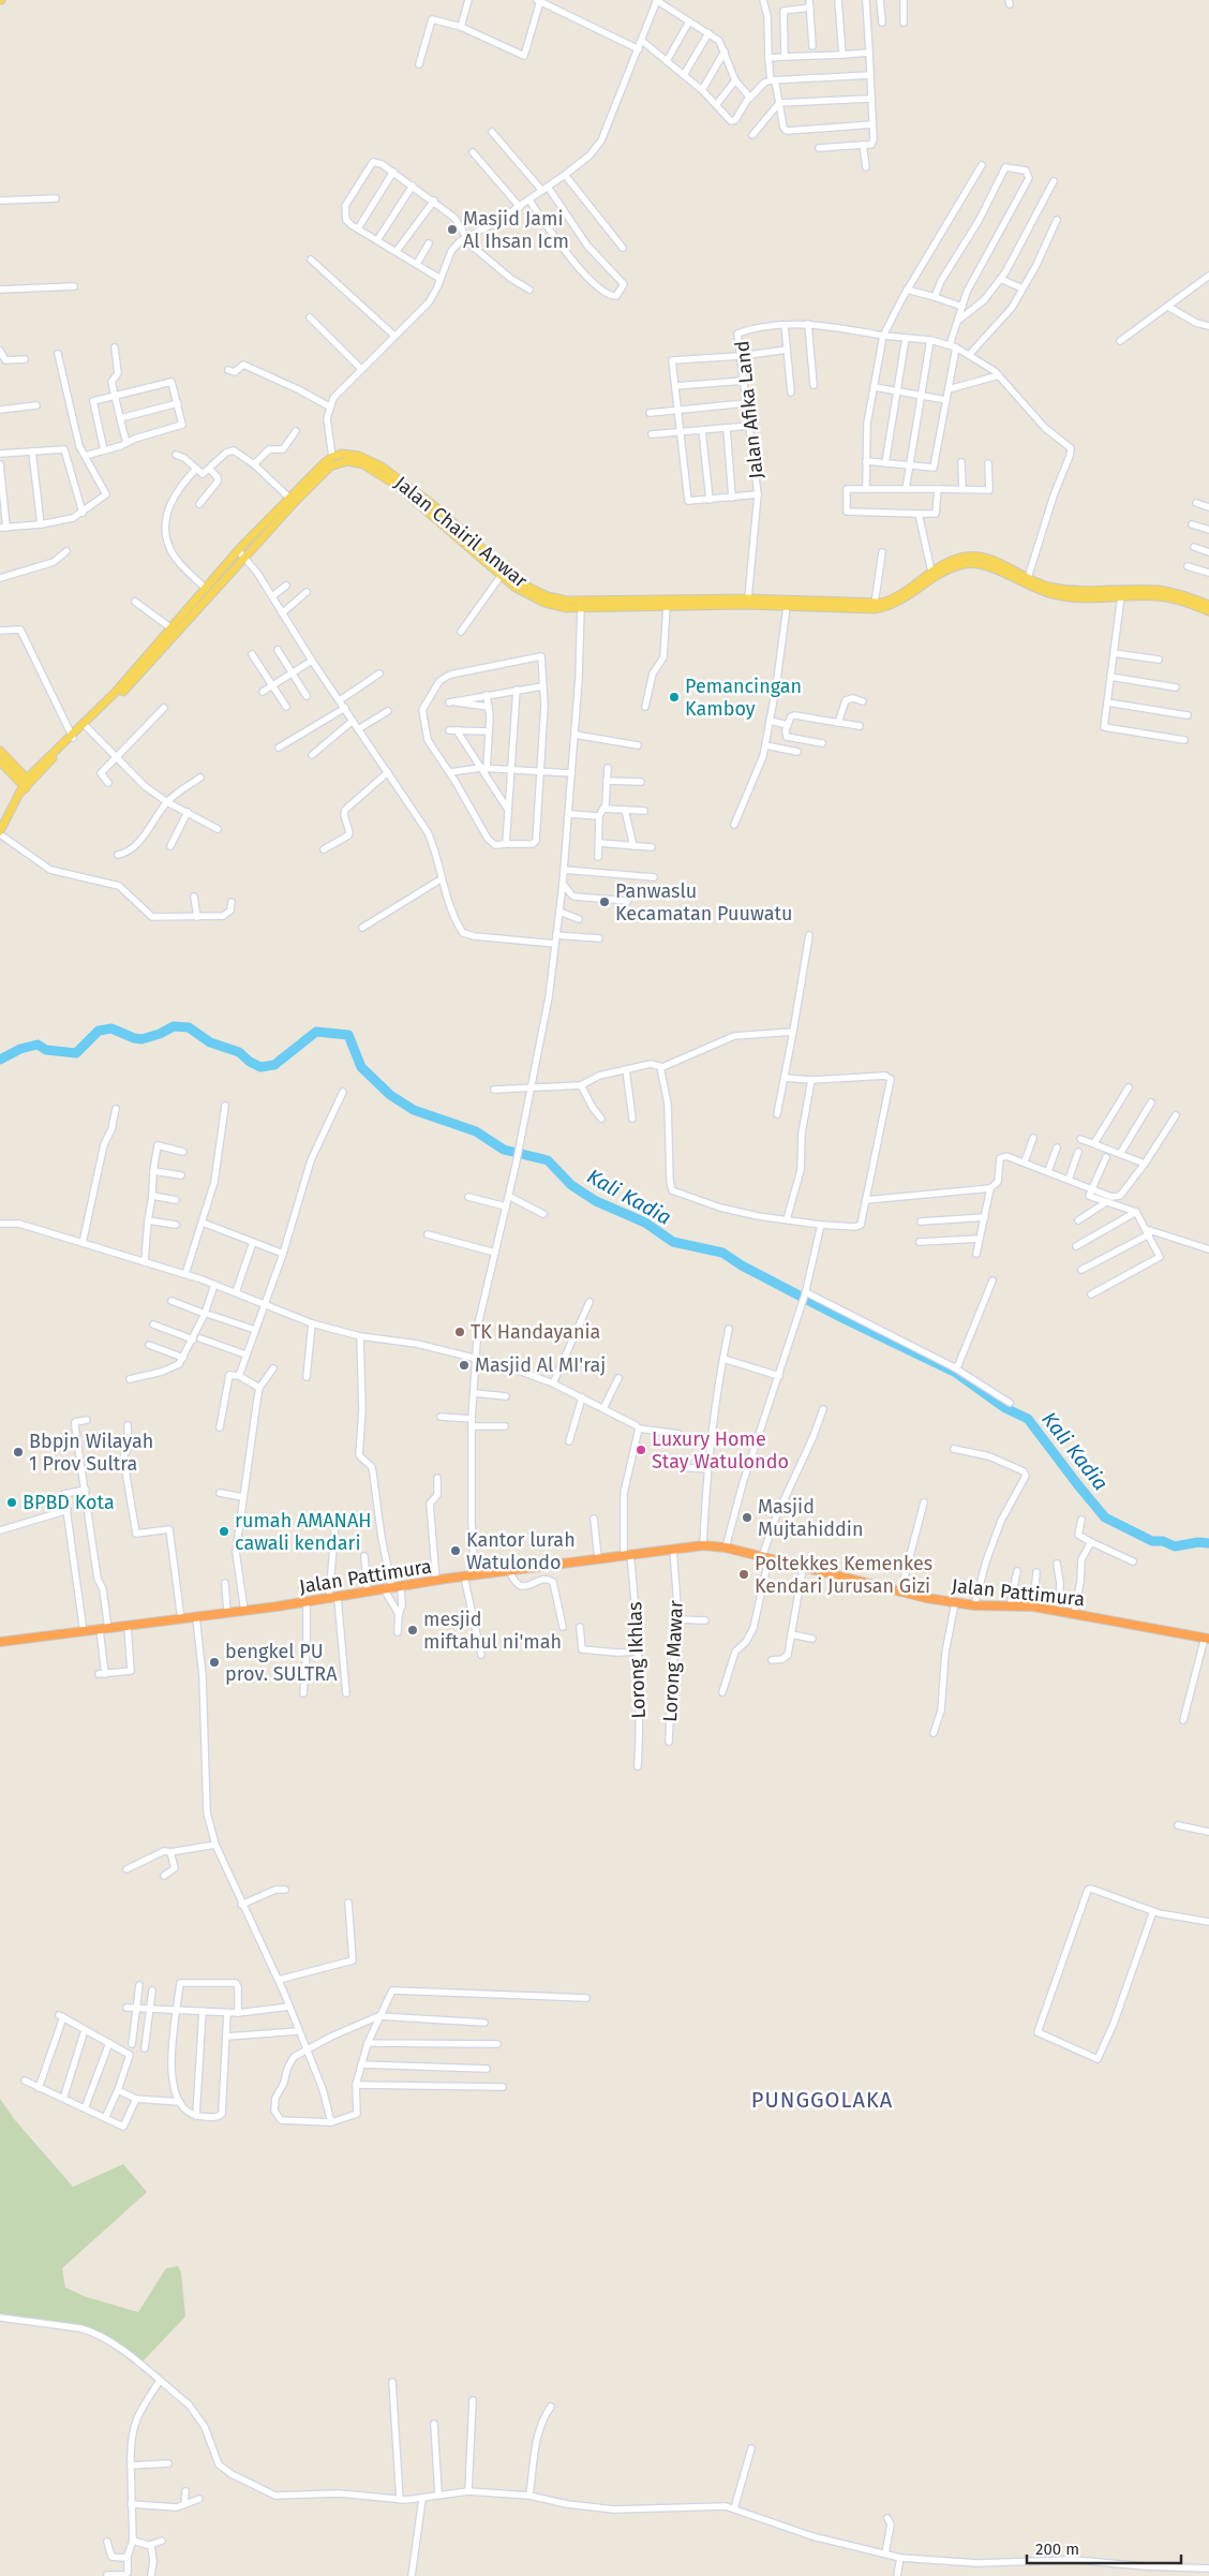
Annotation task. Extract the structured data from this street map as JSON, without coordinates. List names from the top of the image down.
{
  "streets": {
    "highway": ["Jalan Pattimura"],
    "main road": ["Jalan Chairil Anwar"],
    "street": ["Jalan Afika Land", "Lorong Ikhlas", "Lorong Mawar"]
  },
  "crossings": [
    ["Jalan Afika Land", "Jalan Chairil Anwar"],
    ["Jalan Pattimura", "Lorong Ikhlas"],
    ["Jalan Pattimura", "Lorong Mawar"]
  ],
  "districts": ["PUNGGOLAKA"],
  "water": ["Kali Kadia"],
  "places": [
    "Masjid Jami Al Ihsan Icm",
    "Pemancingan Kamboy",
    "Panwaslu Kecamatan Puuwatu",
    "TK Handayania",
    "Masjid Al MI'raj",
    "Luxury Home Stay Watulondo",
    "Bbpjn Wilayah 1 Prov Sultra",
    "BPBD Kota",
    "Masjid Mujtahiddin",
    "rumah AMANAH cawali kendari",
    "Kantor lurah Watulondo",
    "Poltekkes Kemenkes Kendari Jurusan Gizi",
    "mesjid miftahul ni'mah",
    "bengkel PU prov. SULTRA"
  ],
  "scale_bar": "200 m"
}
